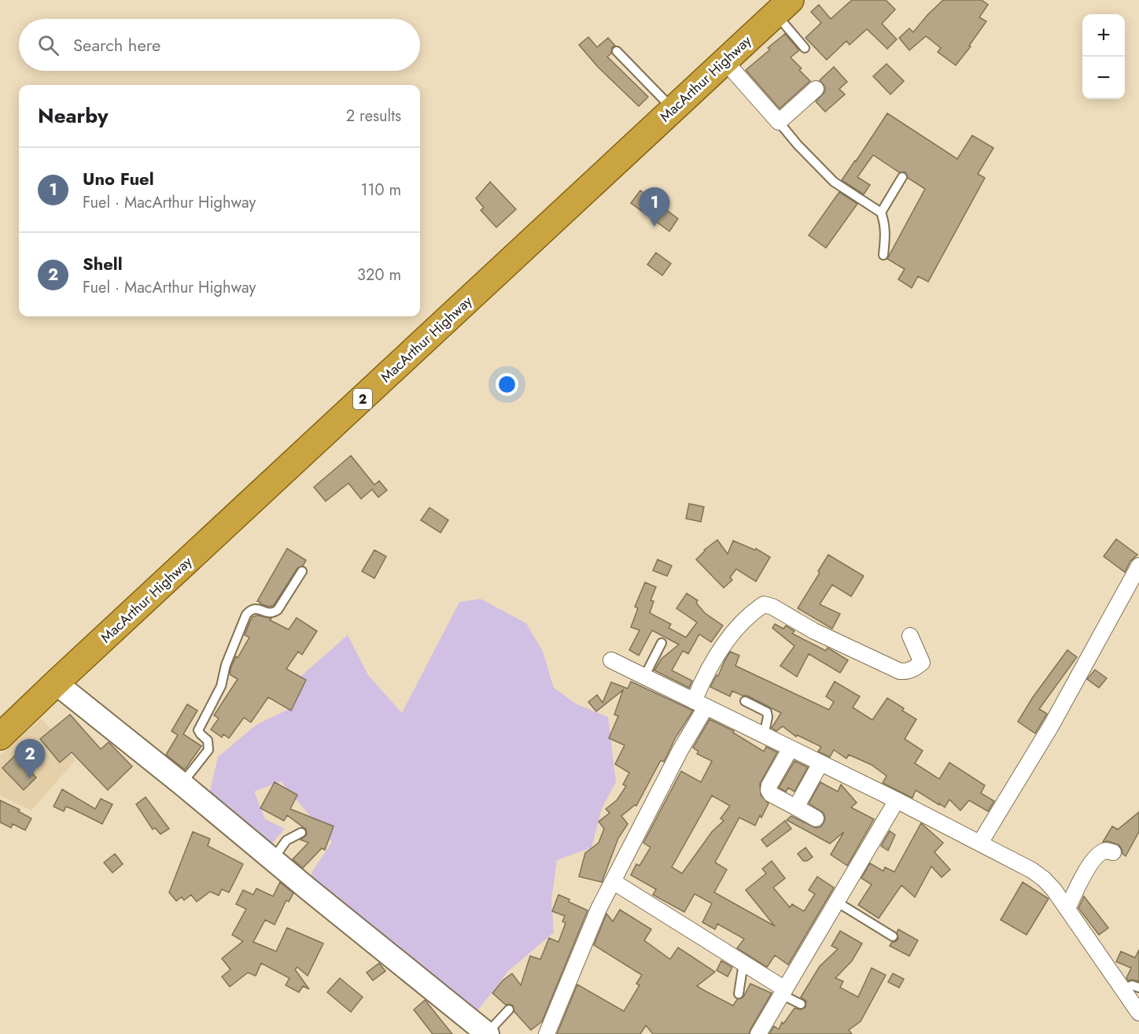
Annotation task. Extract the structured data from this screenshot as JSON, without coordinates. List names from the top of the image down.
{
  "streets": {
    "highway": ["MacArthur Highway", "2"]
  },
  "page": {
    "map_buttons": ["+", "−"],
    "search": "Search here",
    "heading": ["Nearby", "2 results"],
    "list": [
      {
        "mark": "1",
        "name": "Uno Fuel",
        "note": "Fuel · MacArthur Highway",
        "value": "110 m"
      },
      {
        "mark": "2",
        "name": "Shell",
        "note": "Fuel · MacArthur Highway",
        "value": "320 m"
      }
    ],
    "pins": ["1", "2"]
  }
}
